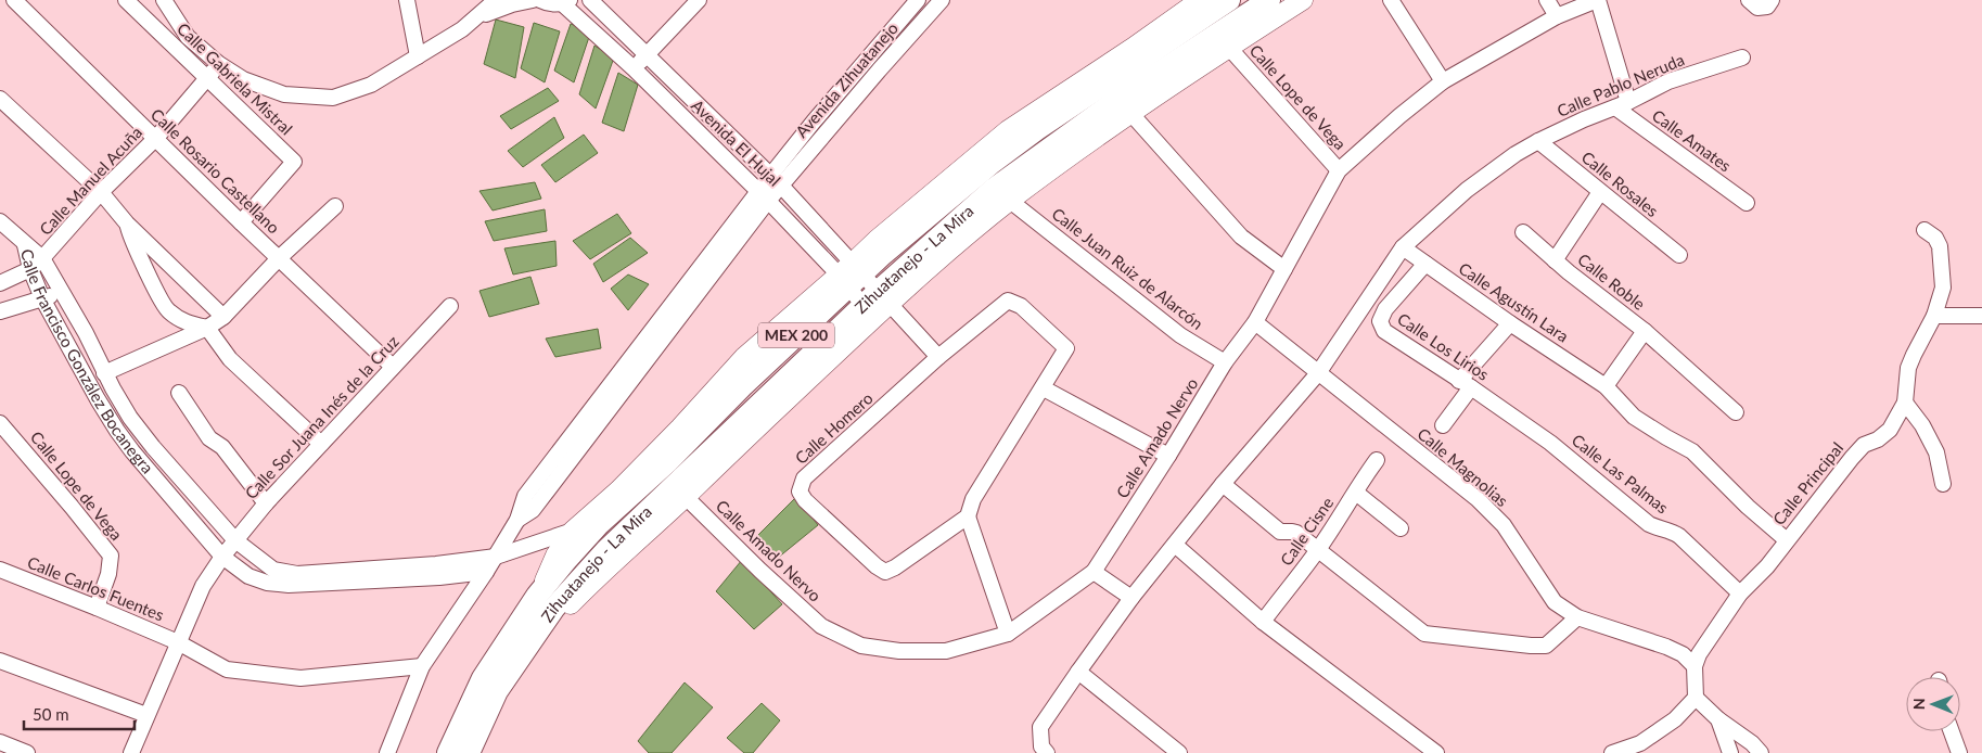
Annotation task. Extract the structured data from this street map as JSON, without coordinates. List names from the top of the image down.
{
  "streets": {
    "highway": ["Zihuatanejo - La Mira", "MEX 200"],
    "street": [
      "Calle Gabriela Mistral",
      "Avenida Zihuatanejo",
      "Calle Pablo Neruda",
      "Calle Lope de Vega",
      "Calle Amates",
      "Avenida El Hujal",
      "Calle Rosario Castellano",
      "Calle Manuel Acuña",
      "Calle Rosales",
      "Calle Juan Ruiz de Alarcón",
      "Calle Roble",
      "Calle Agustín Lara",
      "Calle Los Lirios",
      "Calle Francisco González Bocanegra",
      "Calle Sor Juana Inés de la Cruz",
      "Calle Homero",
      "Calle Amado Nervo",
      "Calle Magnolias",
      "Calle Las Palmas",
      "Calle Principal",
      "Calle Cisne",
      "Calle Carlos Fuentes"
    ]
  },
  "crossings": [
    ["Calle Gabriela Mistral", "Calle Rosario Castellano"],
    ["Calle Gabriela Mistral", "Calle Manuel Acuña"],
    ["Avenida Zihuatanejo", "Avenida El Hujal"],
    ["Calle Pablo Neruda", "Calle Amates"],
    ["Calle Pablo Neruda", "Calle Rosales"],
    ["Calle Pablo Neruda", "Calle Agustín Lara"],
    ["Calle Pablo Neruda", "Calle Magnolias"],
    ["Calle Lope de Vega", "Calle Amado Nervo"],
    ["Calle Lope de Vega", "Calle Carlos Fuentes"],
    ["Avenida El Hujal", "Zihuatanejo - La Mira"],
    ["Calle Rosario Castellano", "Calle Manuel Acuña"],
    ["Calle Rosario Castellano", "Calle Sor Juana Inés de la Cruz"],
    ["Calle Manuel Acuña", "Calle Francisco González Bocanegra"],
    ["Calle Juan Ruiz de Alarcón", "Calle Amado Nervo"],
    ["Calle Agustín Lara", "Calle Los Lirios"],
    ["Calle Agustín Lara", "Calle Principal"],
    ["Calle Los Lirios", "Calle Las Palmas"],
    ["Calle Francisco González Bocanegra", "Calle Sor Juana Inés de la Cruz"],
    ["Calle Amado Nervo", "Calle Magnolias"],
    ["Calle Magnolias", "Calle Principal"],
    ["Calle Las Palmas", "Calle Principal"]
  ],
  "scale_bar": "50 m",
  "north": "left"
}
